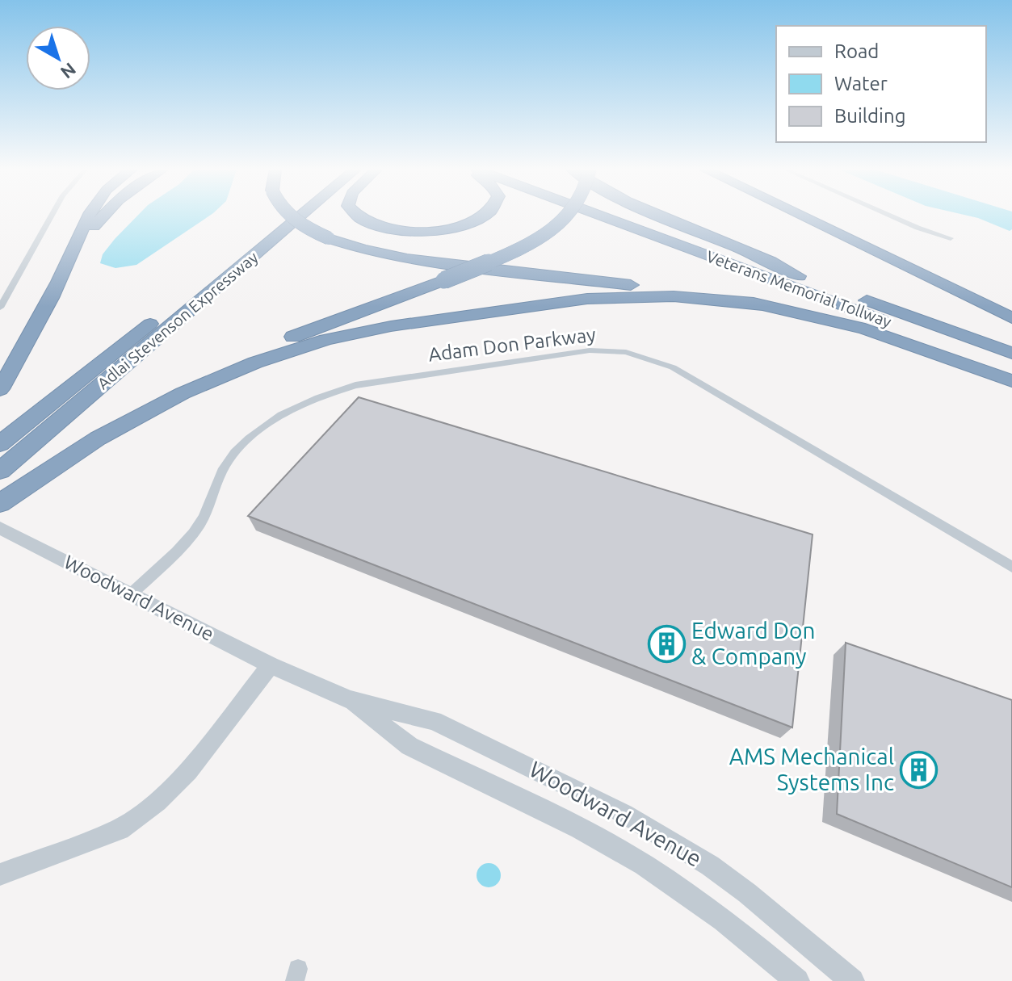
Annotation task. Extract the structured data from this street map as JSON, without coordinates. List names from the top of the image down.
{
  "streets": {
    "highway": ["Veterans Memorial Tollway", "Adlai Stevenson Expressway"],
    "street": ["Adam Don Parkway", "Woodward Avenue"]
  },
  "crossings": [
    ["Adam Don Parkway", "Woodward Avenue"]
  ],
  "places": {
    "building": ["Edward Don & Company", "AMS Mechanical Systems Inc"]
  },
  "legend": ["Road", "Water", "Building"],
  "north": "bottom right"
}
